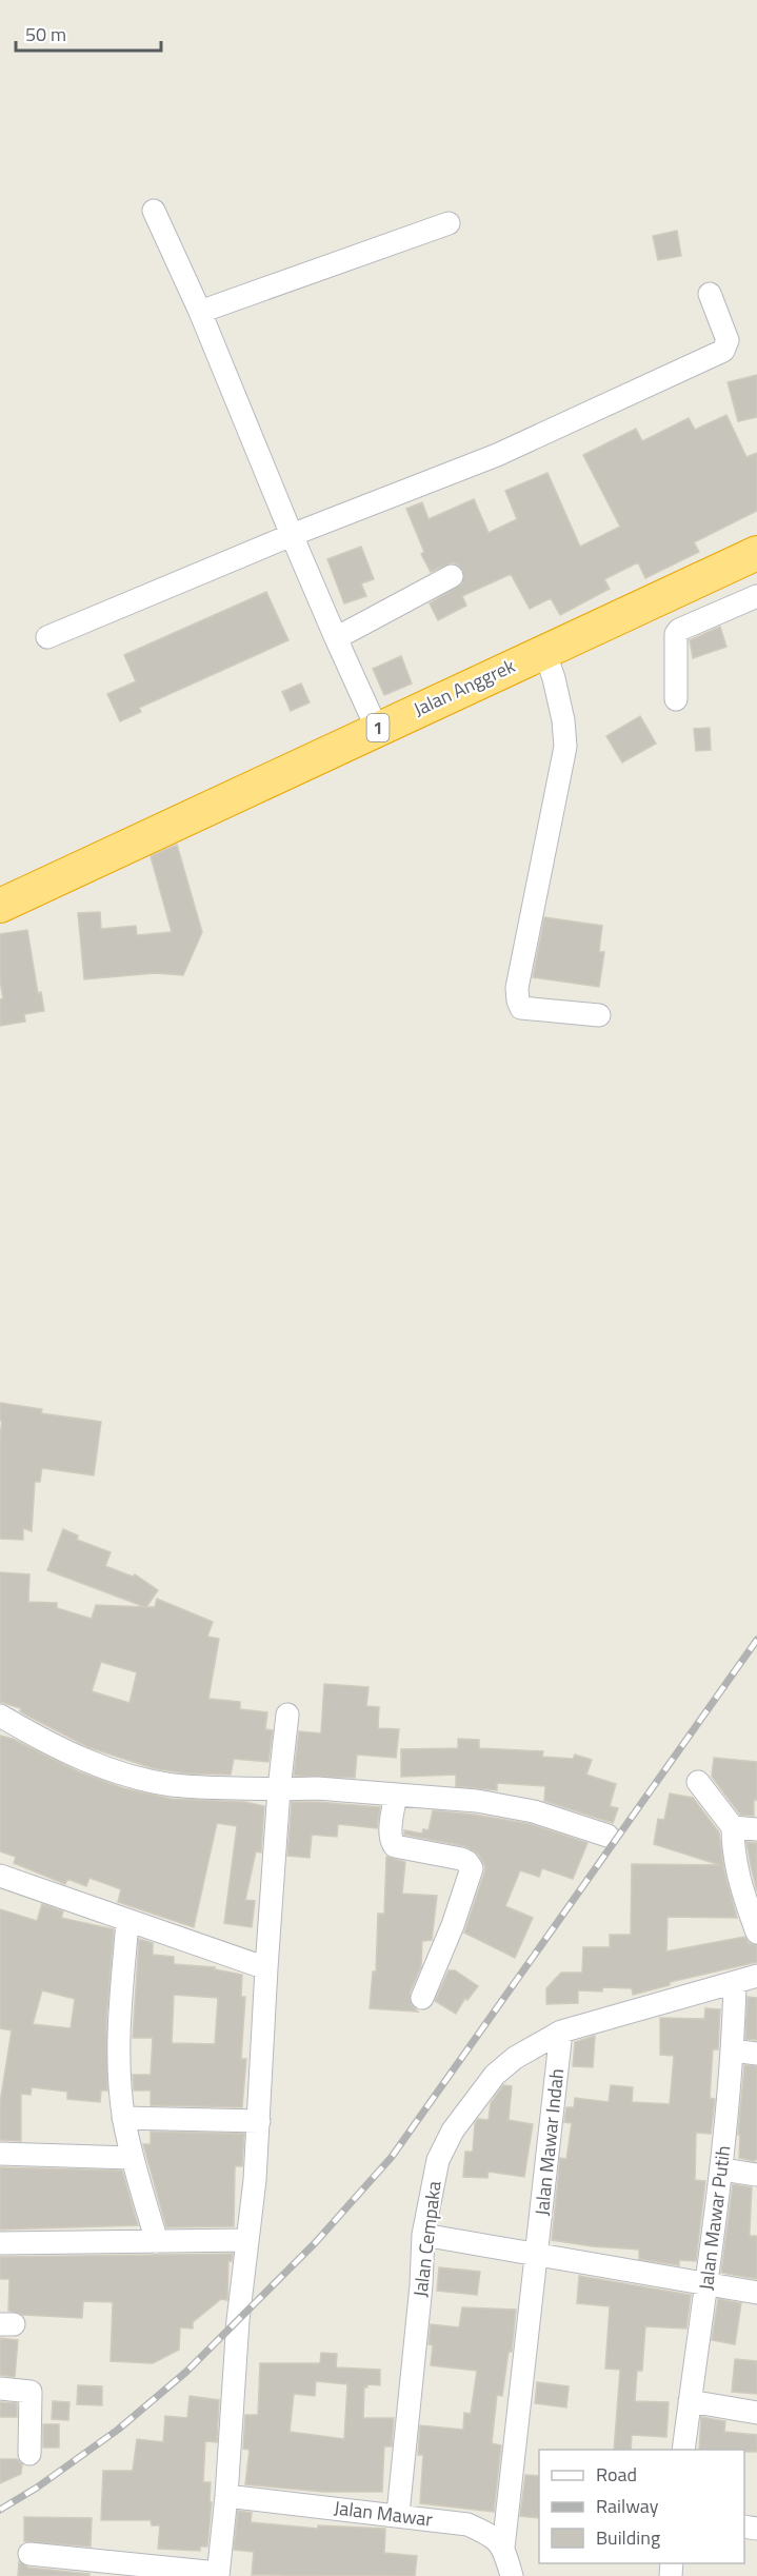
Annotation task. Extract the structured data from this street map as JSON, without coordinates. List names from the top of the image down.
{
  "streets": {
    "highway": ["Jalan Anggrek", "1"],
    "street": [
      "Jalan Mawar Indah",
      "Jalan Mawar Putih",
      "Jalan Cempaka",
      "Jalan Mawar"
    ]
  },
  "crossings": [
    ["Jalan Mawar Indah", "Jalan Cempaka"],
    ["Jalan Mawar Indah", "Jalan Mawar"],
    ["Jalan Mawar Putih", "Jalan Cempaka"],
    ["Jalan Cempaka", "Jalan Mawar"]
  ],
  "legend": ["Road", "Railway", "Building"],
  "scale_bar": "50 m"
}
